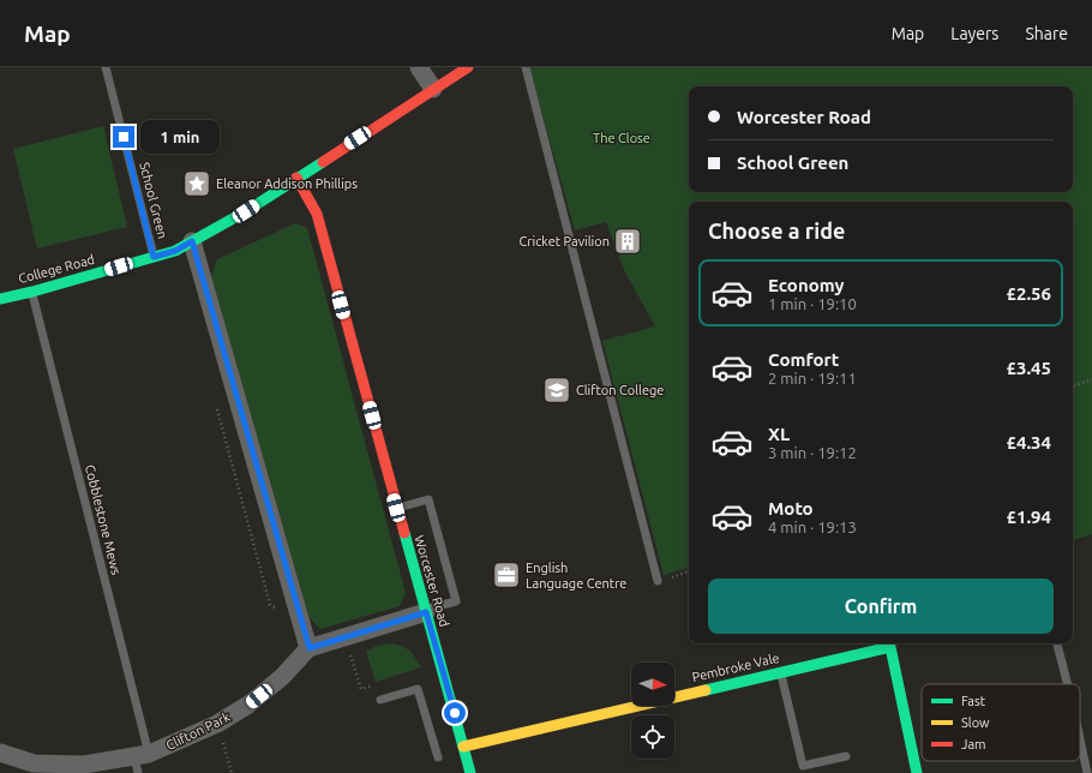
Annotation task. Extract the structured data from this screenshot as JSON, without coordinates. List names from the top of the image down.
{
  "streets": {
    "street": [
      "College Road",
      "Worcester Road",
      "Pembroke Vale",
      "Clifton Park"
    ],
    "lane": ["School Green", "Cobblestone Mews"]
  },
  "crossings": [
    ["School Green", "College Road"],
    ["College Road", "Cobblestone Mews"],
    ["College Road", "Worcester Road"],
    ["Cobblestone Mews", "Clifton Park"],
    ["Worcester Road", "Pembroke Vale"],
    ["Worcester Road", "Clifton Park"]
  ],
  "parks": ["The Close"],
  "places": {
    "place": ["Eleanor Addison Phillips"],
    "building": ["Cricket Pavilion"],
    "school or university": ["Clifton College"],
    "office": ["English Language Centre"]
  },
  "legend": ["Fast", "Slow", "Jam"],
  "north": "right",
  "page": {
    "header": "Map",
    "nav": ["Map", "Layers", "Share"],
    "banner": ["Worcester Road", "School Green"],
    "bubble": "1 min",
    "heading": "Choose a ride",
    "list": [
      {
        "name": "Economy",
        "note": "1 min · 19:10",
        "value": "£2.56"
      },
      {
        "name": "Comfort",
        "note": "2 min · 19:11",
        "value": "£3.45"
      },
      {
        "name": "XL",
        "note": "3 min · 19:12",
        "value": "£4.34"
      },
      {
        "name": "Moto",
        "note": "4 min · 19:13",
        "value": "£1.94"
      }
    ],
    "buttons": "Confirm"
  }
}
